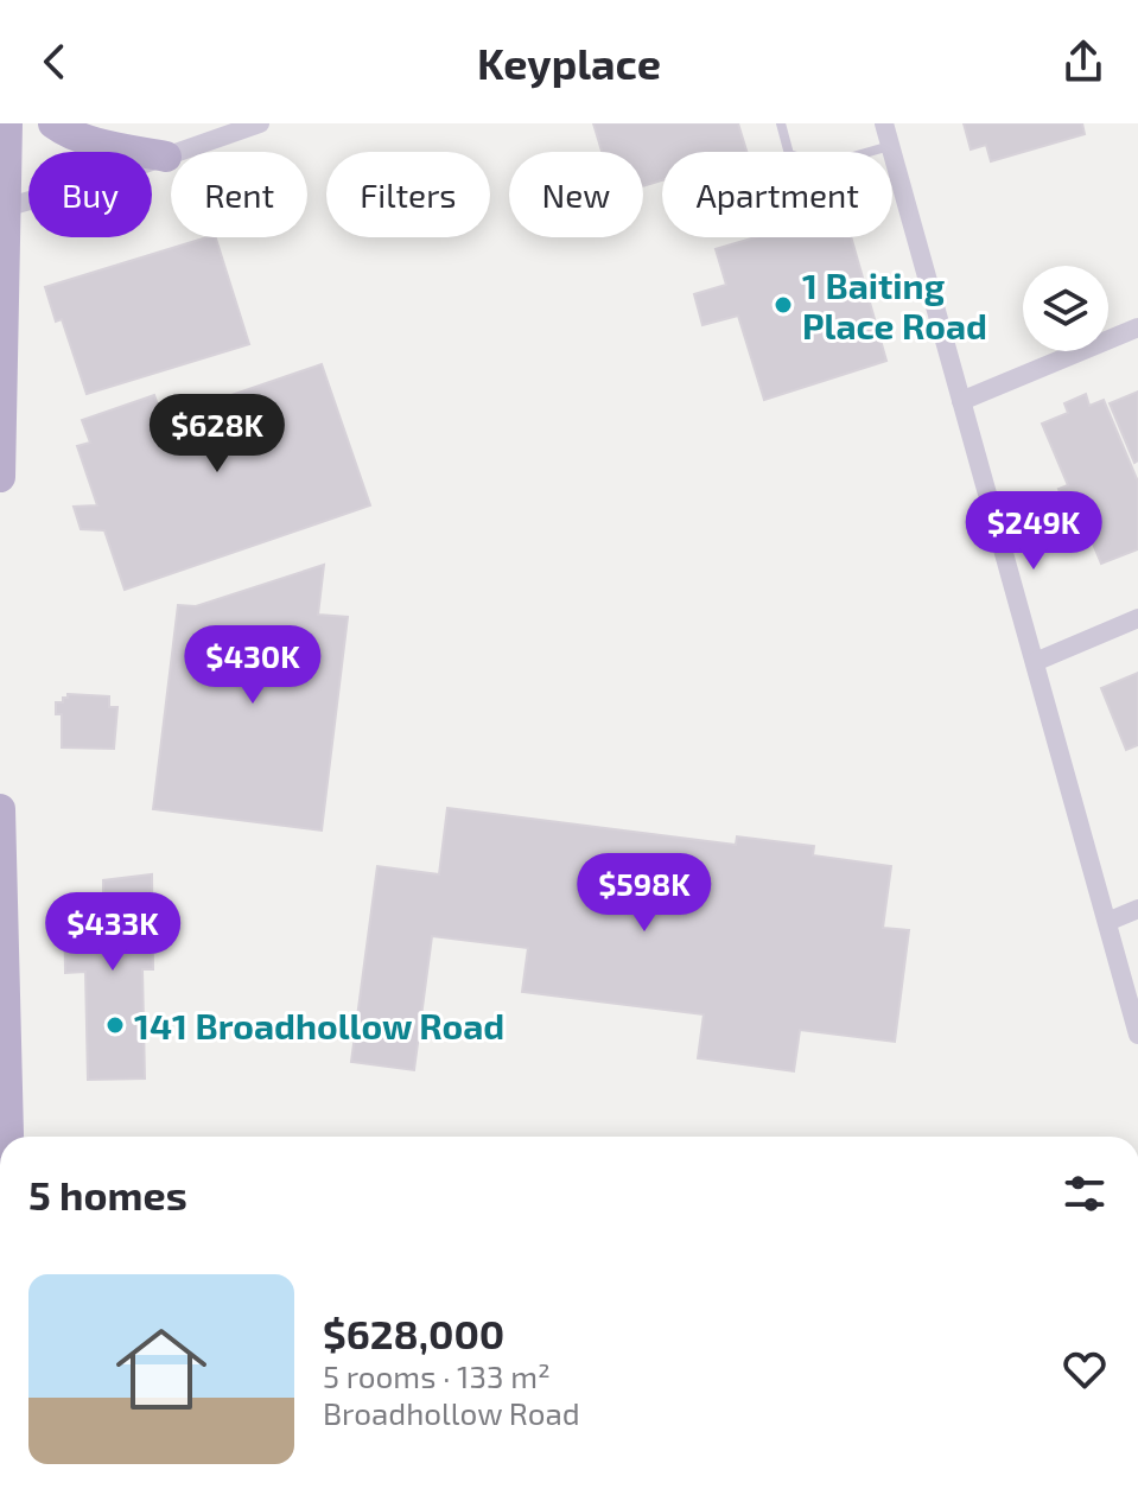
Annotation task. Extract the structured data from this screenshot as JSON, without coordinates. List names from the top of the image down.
{
  "places": ["1 Baiting Place Road", "141 Broadhollow Road"],
  "page": {
    "header": "Keyplace",
    "chip": [
      "Buy",
      "Rent",
      "Filters",
      "New",
      "Apartment"
    ],
    "price": [
      "$628K",
      "$249K",
      "$430K",
      "$598K",
      "$433K"
    ],
    "heading": "5 homes",
    "list": [
      {
        "name": "$628,000",
        "note": "5 rooms · 133 m² · Broadhollow Road"
      }
    ]
  }
}
